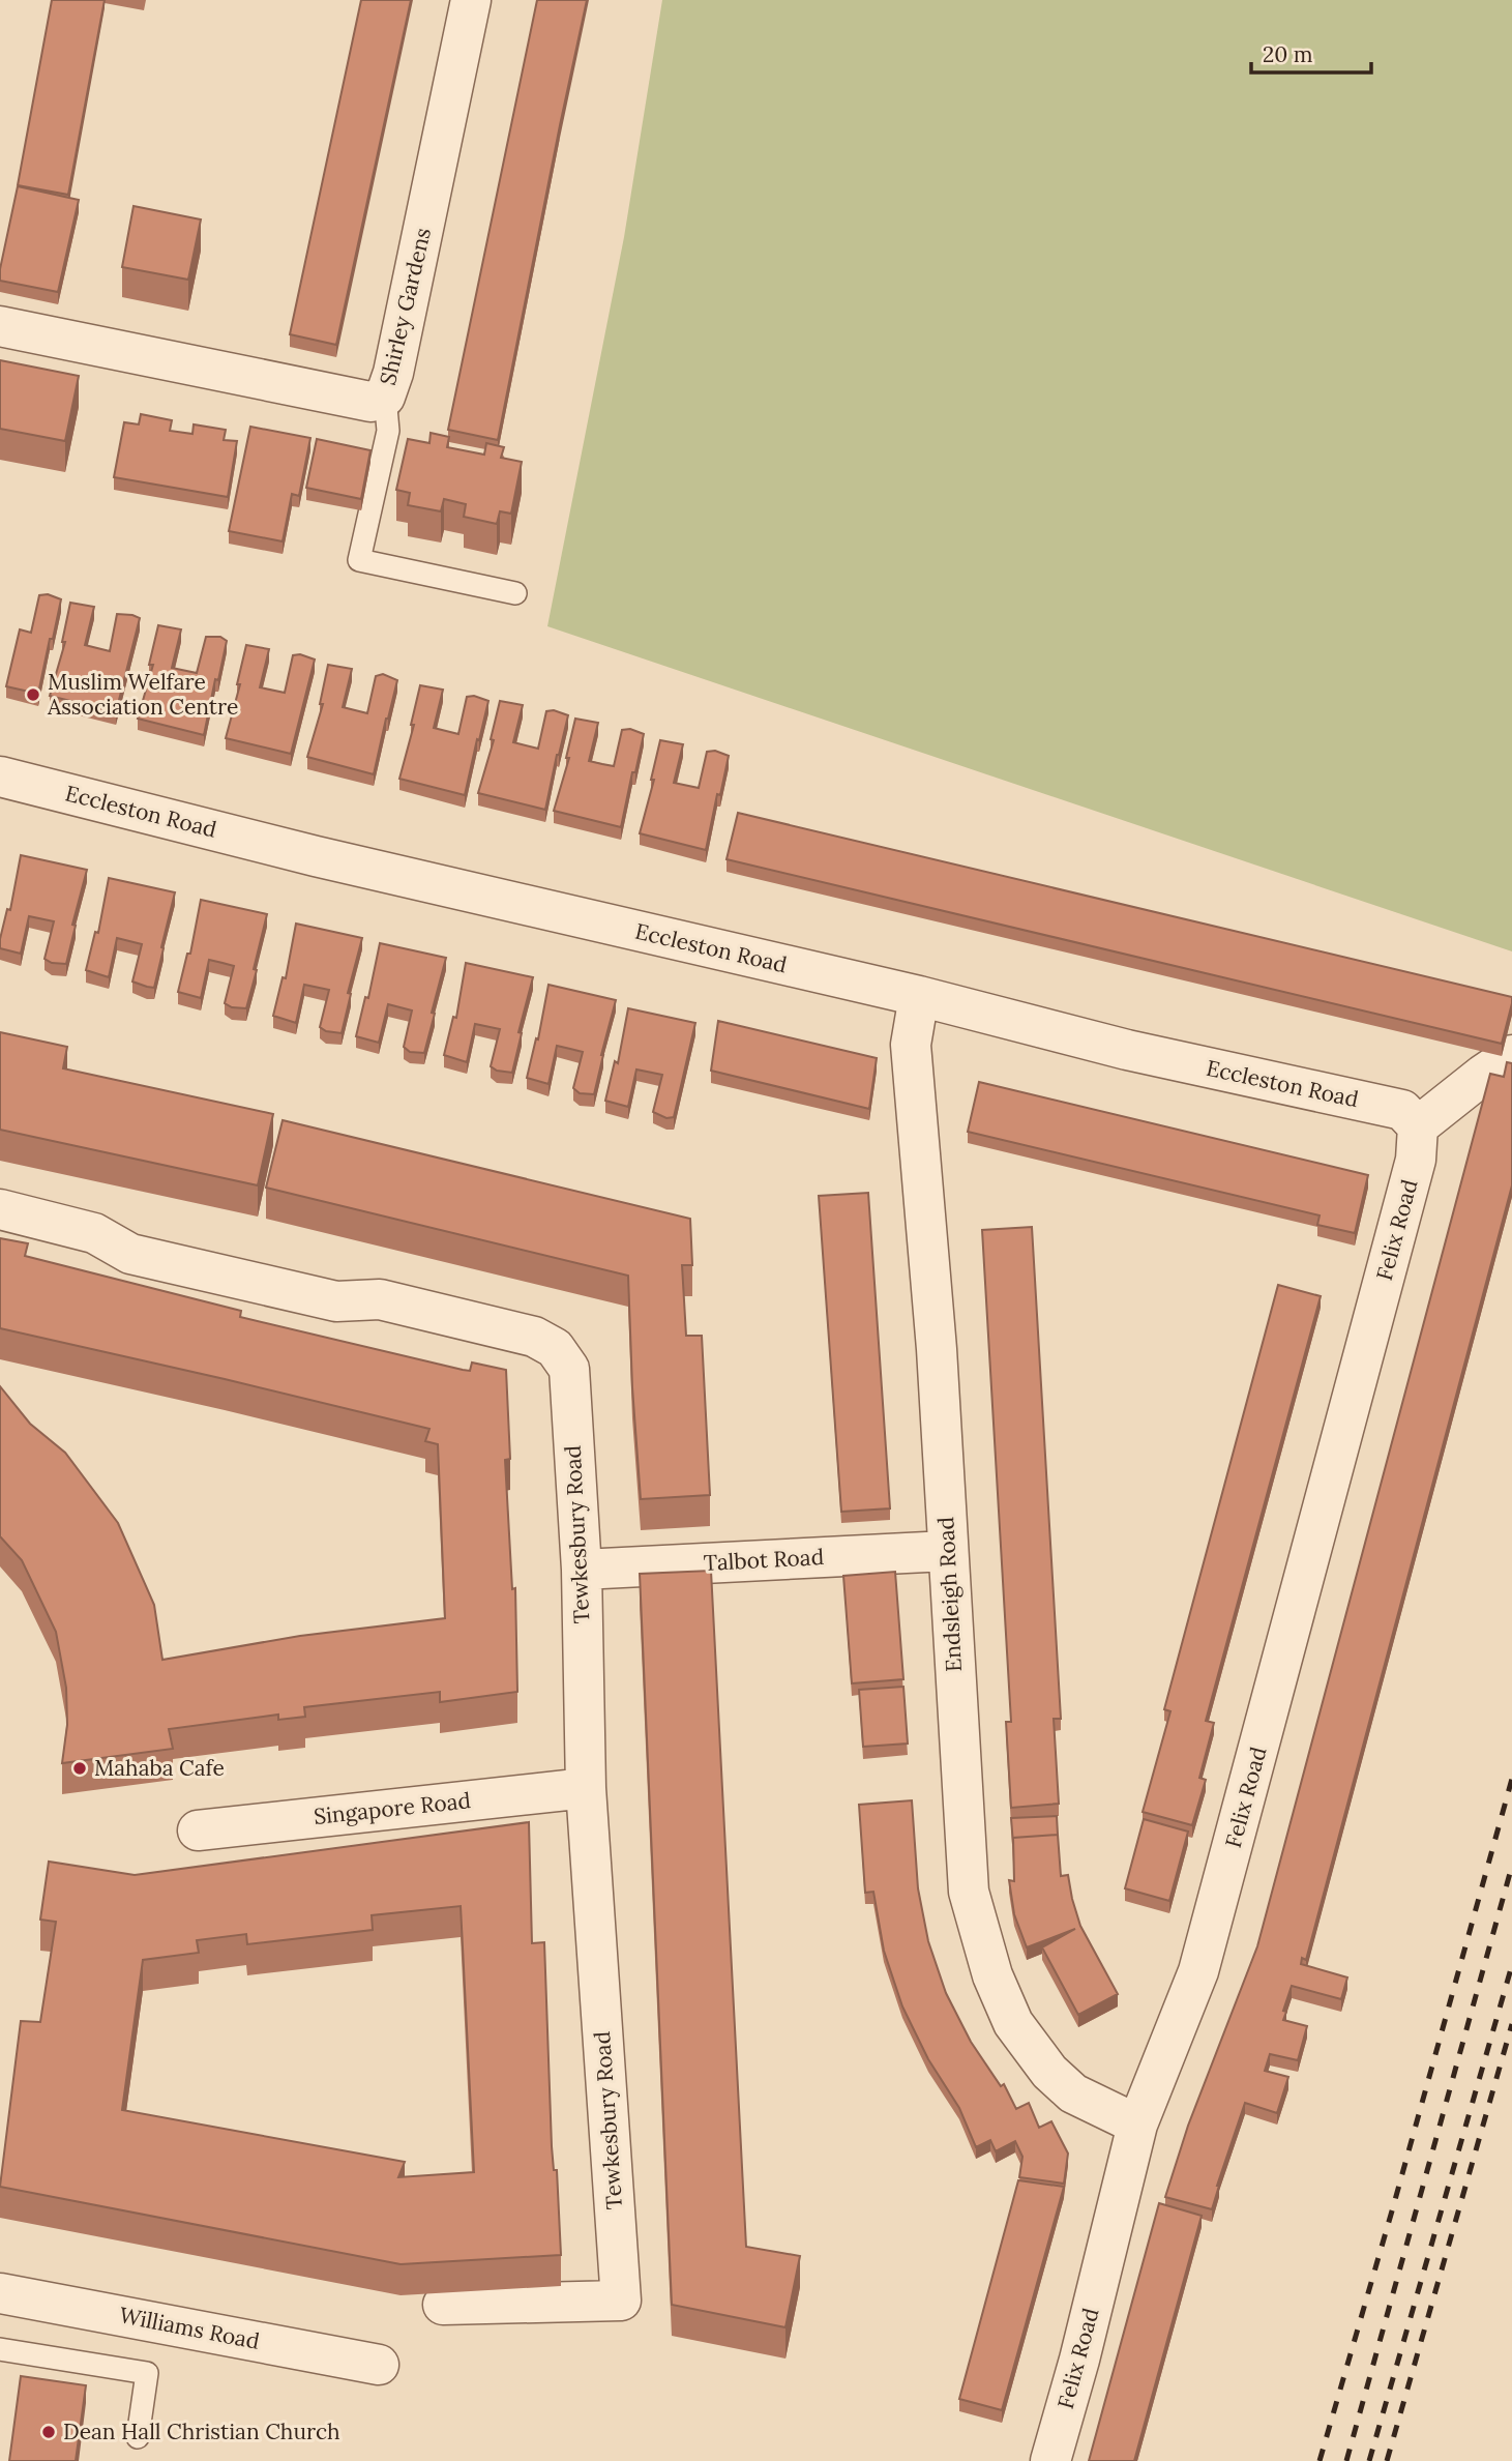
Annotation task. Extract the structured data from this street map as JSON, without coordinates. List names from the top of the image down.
{
  "streets": {
    "street": [
      "Shirley Gardens",
      "Eccleston Road",
      "Felix Road",
      "Tewkesbury Road",
      "Talbot Road",
      "Endsleigh Road",
      "Singapore Road",
      "Williams Road"
    ]
  },
  "crossings": [
    ["Eccleston Road", "Felix Road"],
    ["Eccleston Road", "Endsleigh Road"],
    ["Felix Road", "Endsleigh Road"],
    ["Tewkesbury Road", "Talbot Road"],
    ["Tewkesbury Road", "Singapore Road"],
    ["Talbot Road", "Endsleigh Road"]
  ],
  "places": ["Muslim Welfare Association Centre", "Mahaba Cafe", "Dean Hall Christian Church"],
  "scale_bar": "20 m"
}
